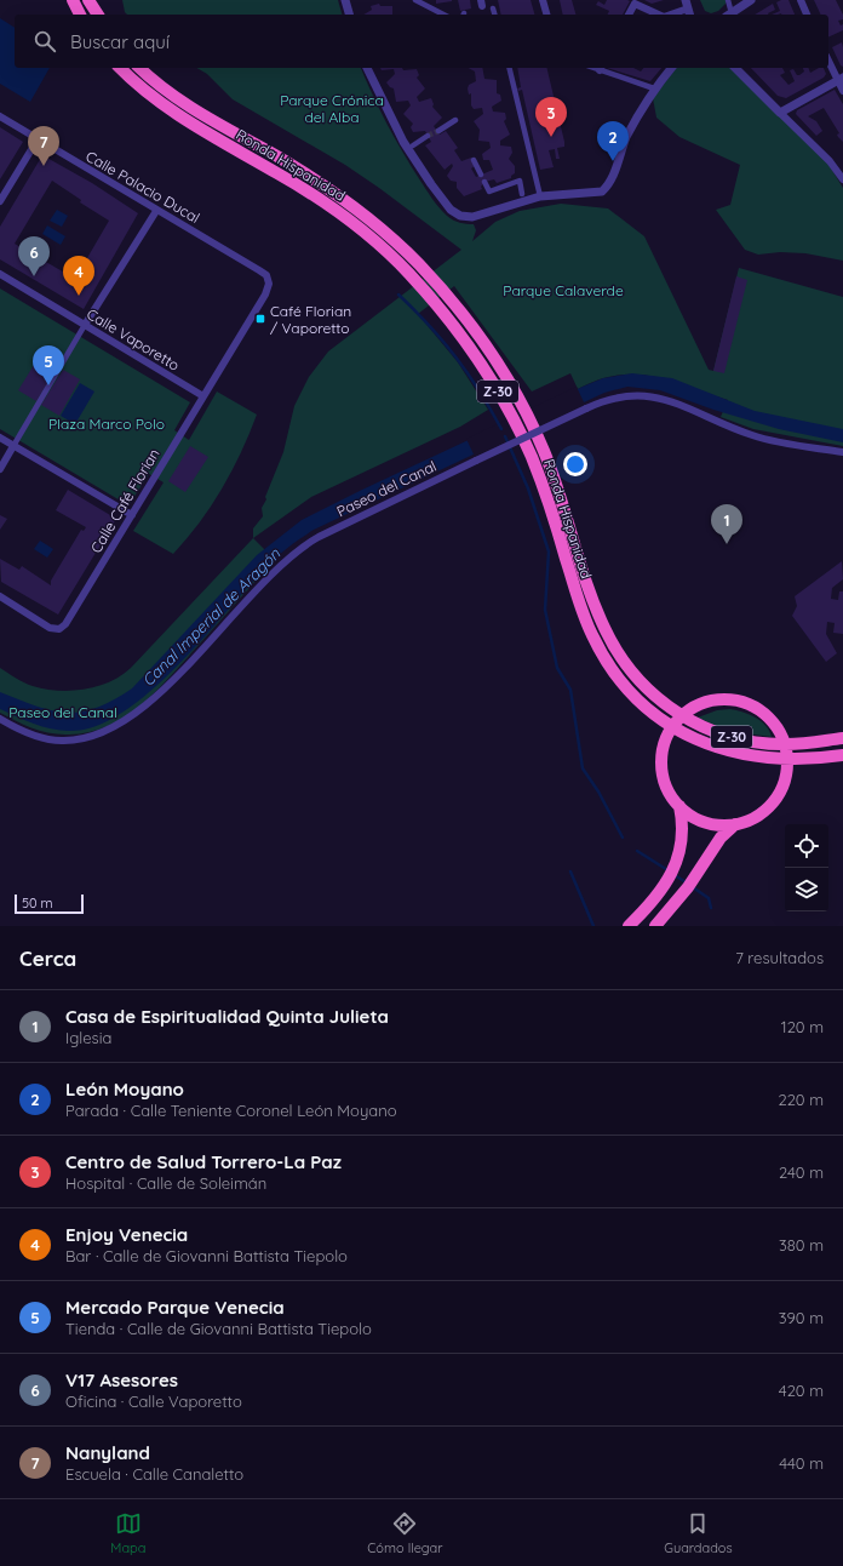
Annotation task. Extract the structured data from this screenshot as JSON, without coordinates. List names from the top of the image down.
{
  "streets": {
    "highway": ["Ronda Hispanidad", "Z-30"],
    "street": [
      "Calle Palacio Ducal",
      "Calle Vaporetto",
      "Paseo del Canal",
      "Calle Café Florian"
    ]
  },
  "crossings": [
    ["Calle Palacio Ducal", "Calle Café Florian"],
    ["Calle Vaporetto", "Calle Café Florian"]
  ],
  "water": ["Canal Imperial de Aragón"],
  "parks": [
    "Parque Crónica del Alba",
    "Parque Calaverde",
    "Plaza Marco Polo",
    "Paseo del Canal"
  ],
  "places": {
    "transit": ["Café Florian / Vaporetto"]
  },
  "scale_bar": "50 m",
  "page": {
    "search": "Buscar aquí",
    "pins": [
      "3",
      "2",
      "7",
      "6",
      "4",
      "5",
      "1"
    ],
    "scale": "50 m",
    "heading": ["Cerca", "7 resultados"],
    "list": [
      {
        "mark": "1",
        "name": "Casa de Espiritualidad Quinta Julieta",
        "note": "Iglesia",
        "value": "120 m"
      },
      {
        "mark": "2",
        "name": "León Moyano",
        "note": "Parada · Calle Teniente Coronel León Moyano",
        "value": "220 m"
      },
      {
        "mark": "3",
        "name": "Centro de Salud Torrero-La Paz",
        "note": "Hospital · Calle de Soleimán",
        "value": "240 m"
      },
      {
        "mark": "4",
        "name": "Enjoy Venecia",
        "note": "Bar · Calle de Giovanni Battista Tiepolo",
        "value": "380 m"
      },
      {
        "mark": "5",
        "name": "Mercado Parque Venecia",
        "note": "Tienda · Calle de Giovanni Battista Tiepolo",
        "value": "390 m"
      },
      {
        "mark": "6",
        "name": "V17 Asesores",
        "note": "Oficina · Calle Vaporetto",
        "value": "420 m"
      },
      {
        "mark": "7",
        "name": "Nanyland",
        "note": "Escuela · Calle Canaletto",
        "value": "440 m"
      }
    ],
    "nav": ["Mapa", "Cómo llegar", "Guardados"]
  }
}
